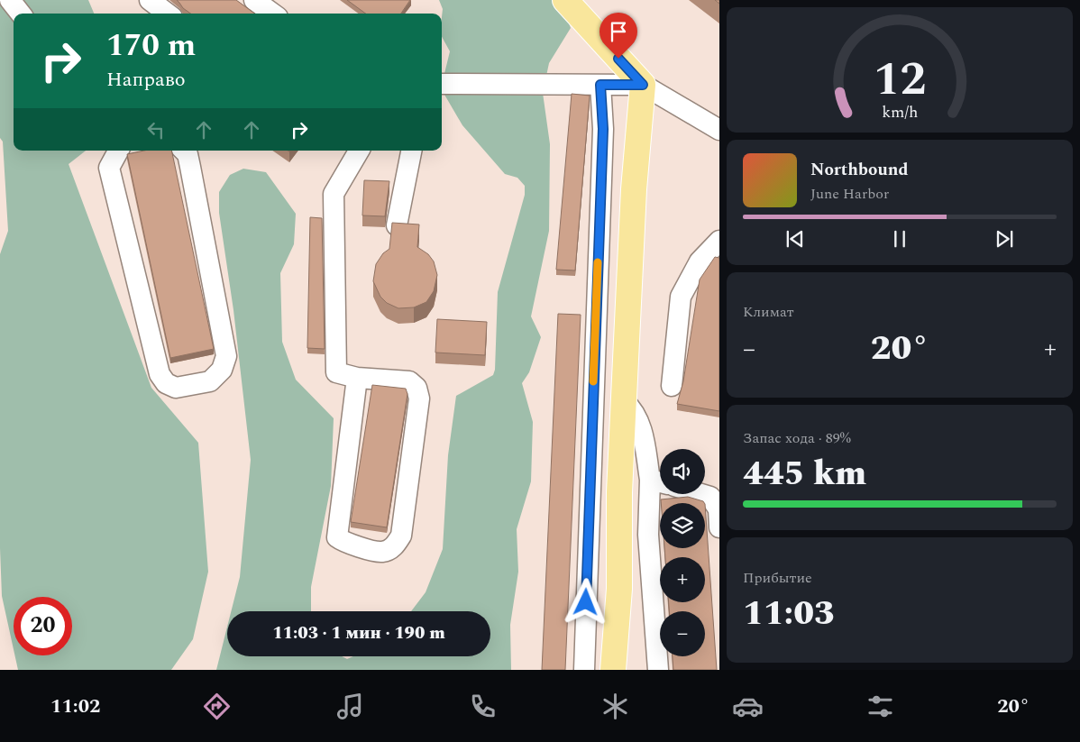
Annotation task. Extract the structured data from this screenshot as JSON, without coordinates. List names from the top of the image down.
{
  "page": {
    "turn": ["170 m", "Направо"],
    "song": ["Northbound", "June Harbor"],
    "tile": [
      "Климат",
      ["Запас хода · 89%", "445 km"],
      ["Прибытие", "11:03"]
    ],
    "heat": ["−", "20°", "+"],
    "map_buttons": ["+", "−"],
    "limit": "20",
    "trip": "11:03 · 1 мин · 190 m",
    "tabs": ["11:02", "20°"],
    "gauge": ["12", "km/h"]
  }
}
